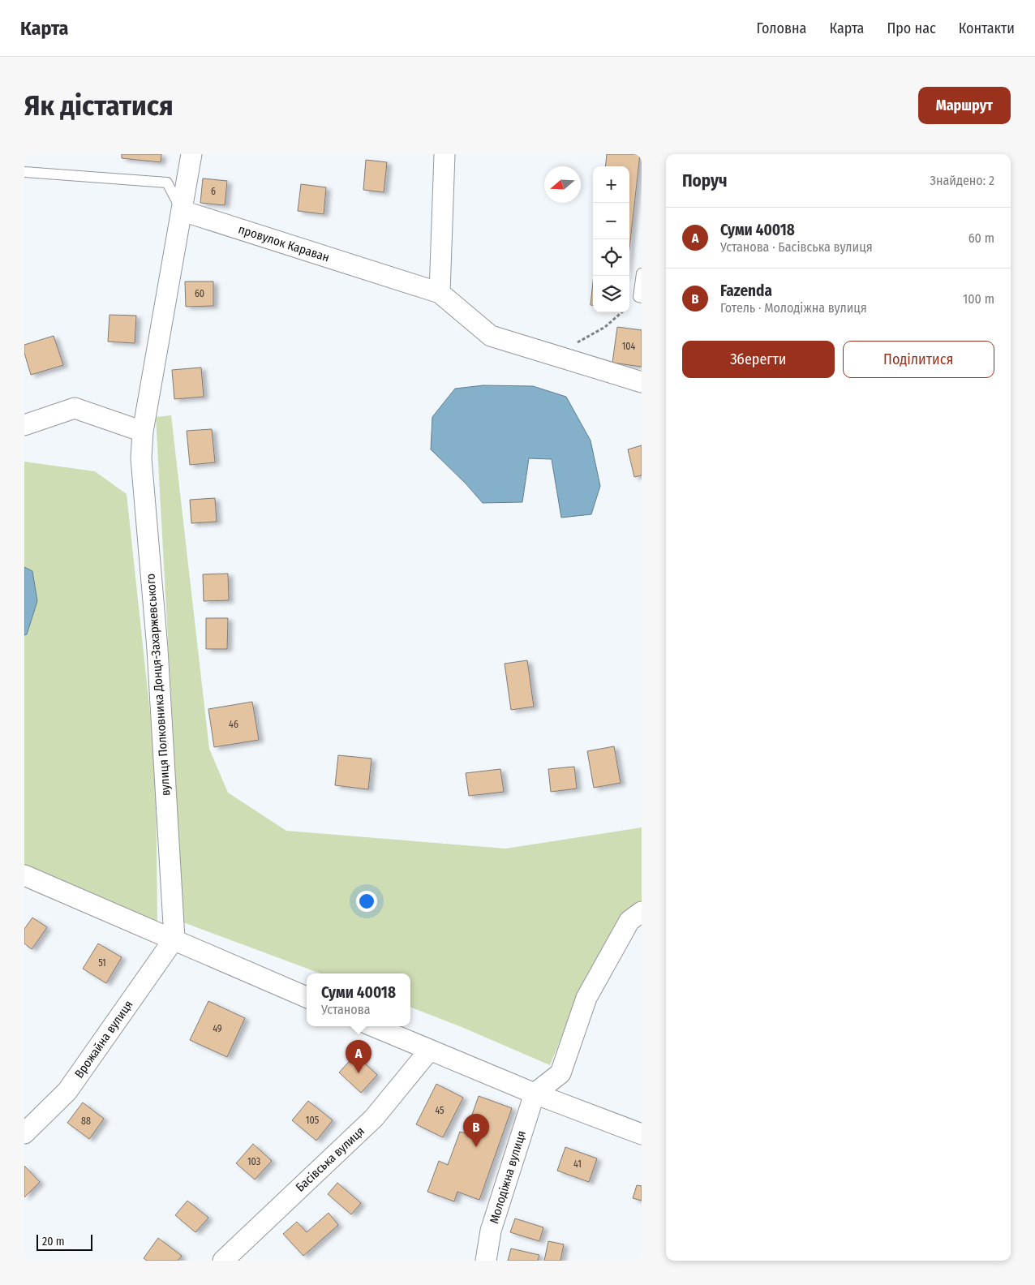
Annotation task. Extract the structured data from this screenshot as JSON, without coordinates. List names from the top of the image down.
{
  "streets": {
    "street": [
      "провулок Караван",
      "вулиця Полковника Донця-Захаржевського",
      "Врожайна вулиця",
      "Басівська вулиця",
      "Молодіжна вулиця"
    ]
  },
  "crossings": [
    ["провулок Караван", "вулиця Полковника Донця-Захаржевського"],
    ["вулиця Полковника Донця-Захаржевського", "Врожайна вулиця"]
  ],
  "house_numbers": [
    "6",
    "60",
    "104",
    "46",
    "51",
    "49",
    "45",
    "105",
    "88",
    "103",
    "41"
  ],
  "scale_bar": "20 m",
  "north": "left",
  "page": {
    "header": "Карта",
    "nav": [
      "Головна",
      "Карта",
      "Про нас",
      "Контакти"
    ],
    "buttons": [
      "Маршрут",
      ["Зберегти", "Поділитися"]
    ],
    "title": "Як дістатися",
    "heading": ["Поруч", "Знайдено: 2"],
    "map_buttons": ["+", "−"],
    "list": [
      {
        "mark": "A",
        "name": "Суми 40018",
        "note": "Установа · Басівська вулиця",
        "value": "60 m"
      },
      {
        "mark": "B",
        "name": "Fazenda",
        "note": "Готель · Молодіжна вулиця",
        "value": "100 m"
      }
    ],
    "popup": ["Суми 40018", "Установа"],
    "pins": ["A", "B"],
    "scale": "20 m"
  }
}
